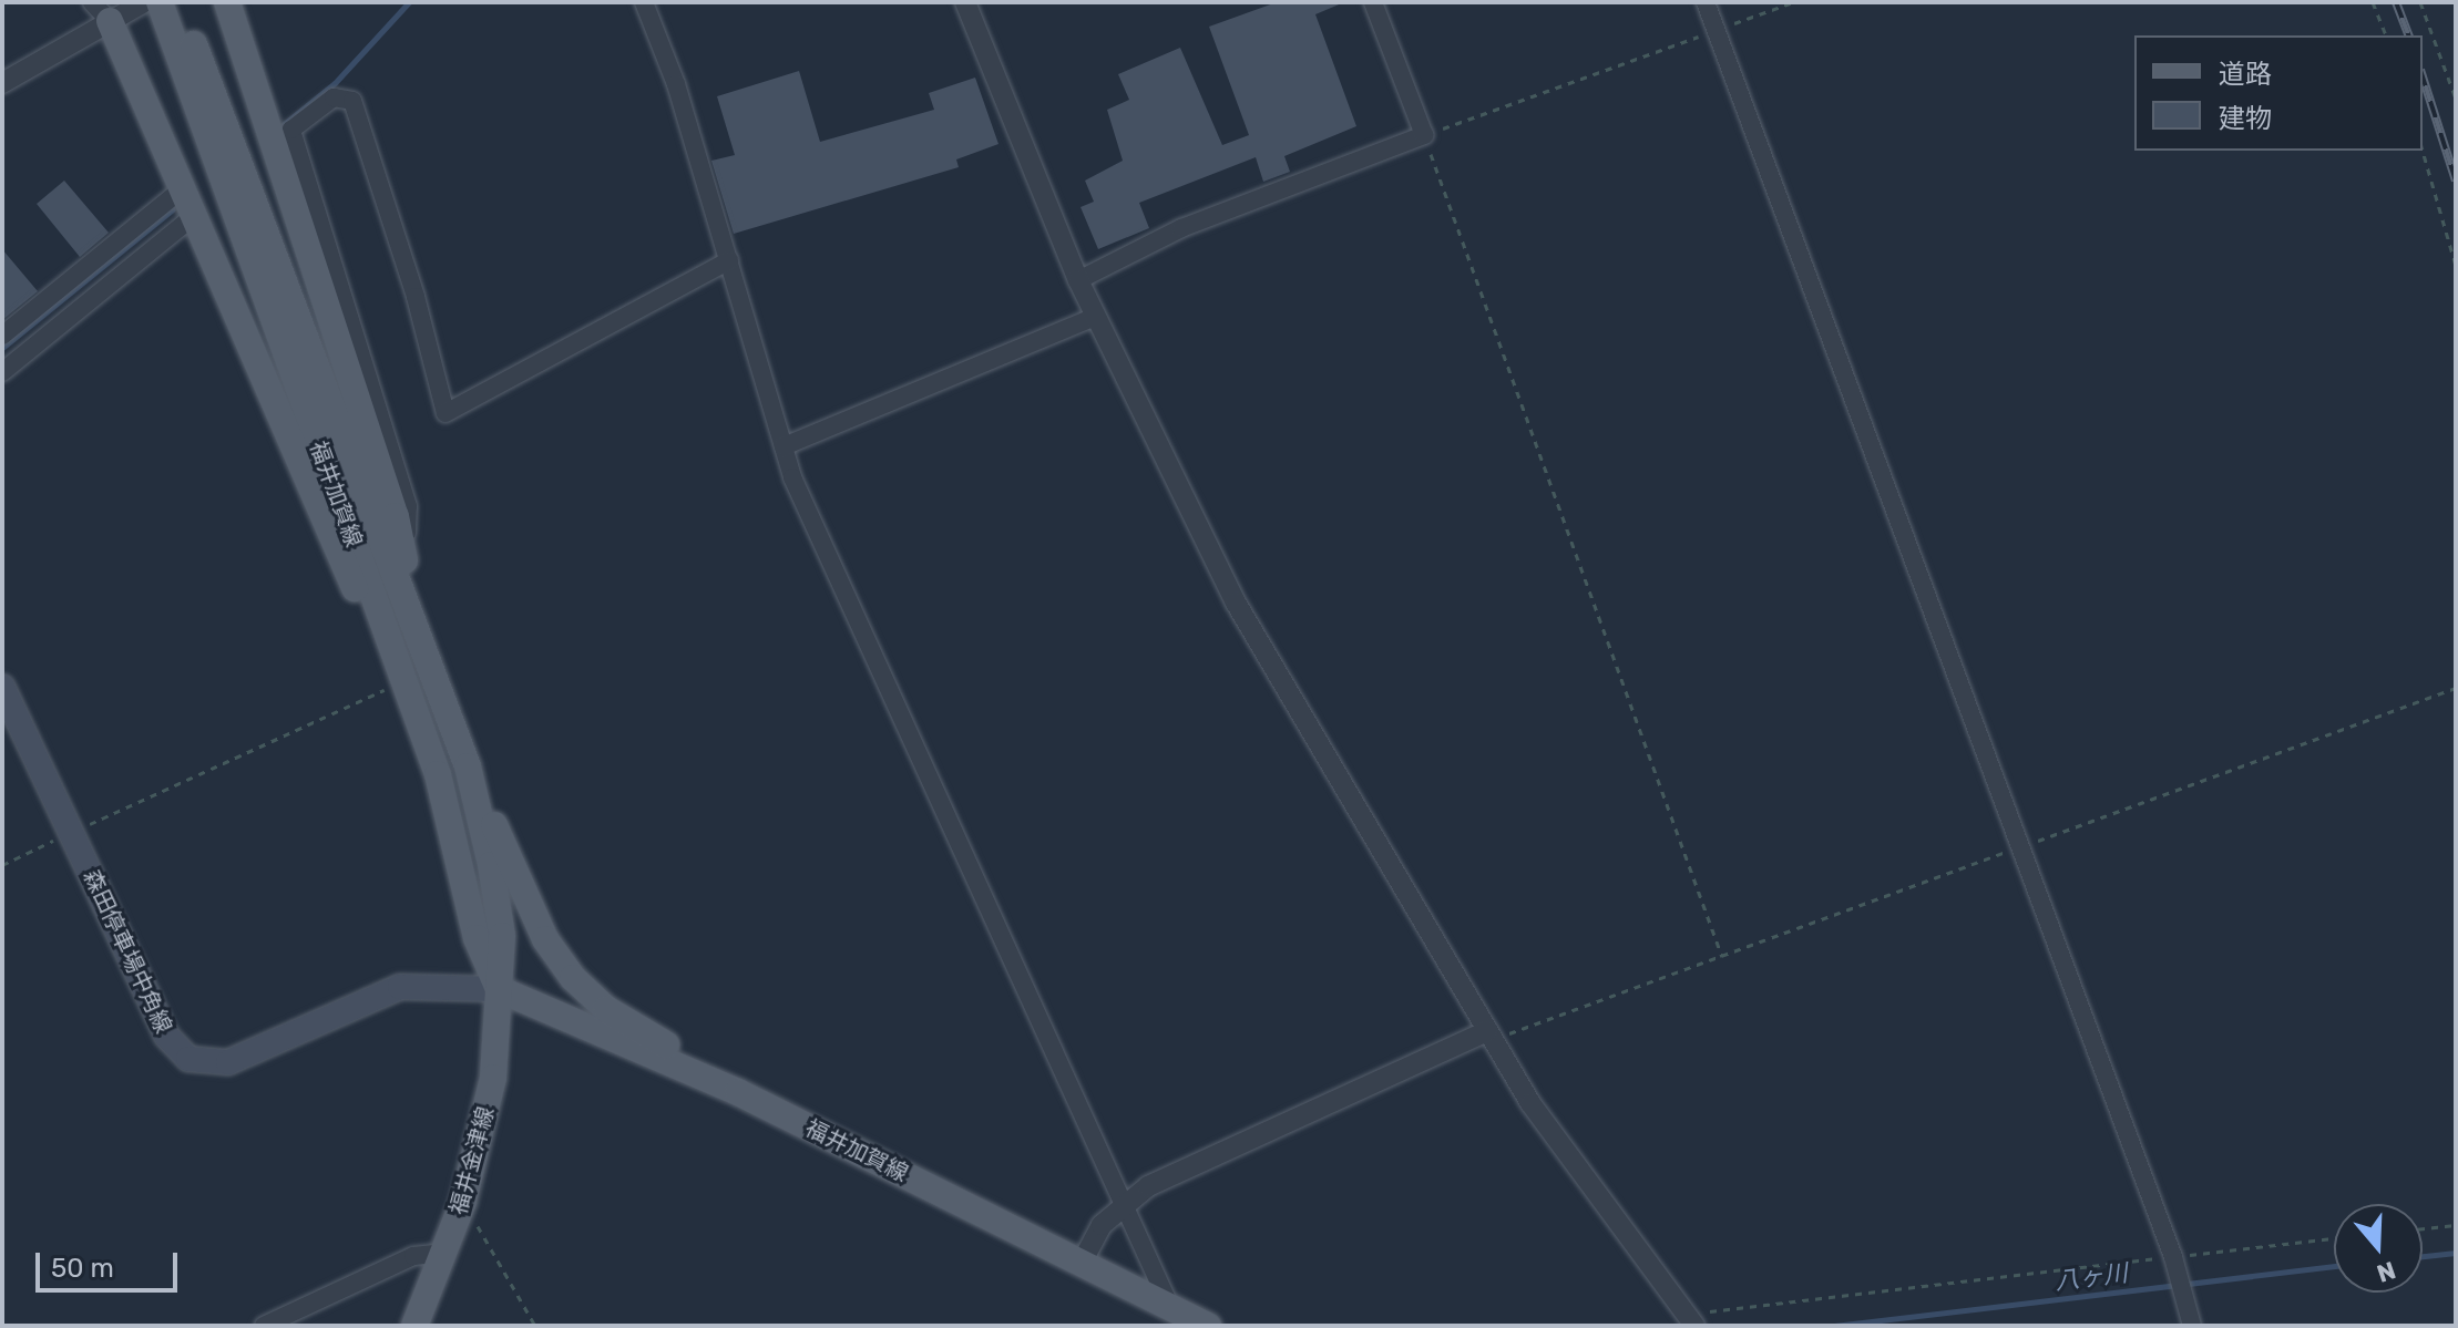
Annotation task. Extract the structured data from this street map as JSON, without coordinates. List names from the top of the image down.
{
  "streets": {
    "main road": ["福井加賀線", "森田停車場中角線", "福井金津線"]
  },
  "crossings": [
    ["福井加賀線", "森田停車場中角線"],
    ["福井加賀線", "福井金津線"],
    ["森田停車場中角線", "福井金津線"]
  ],
  "water": ["八ヶ川"],
  "legend": ["道路", "建物"],
  "scale_bar": "50 m",
  "north": "bottom"
}
